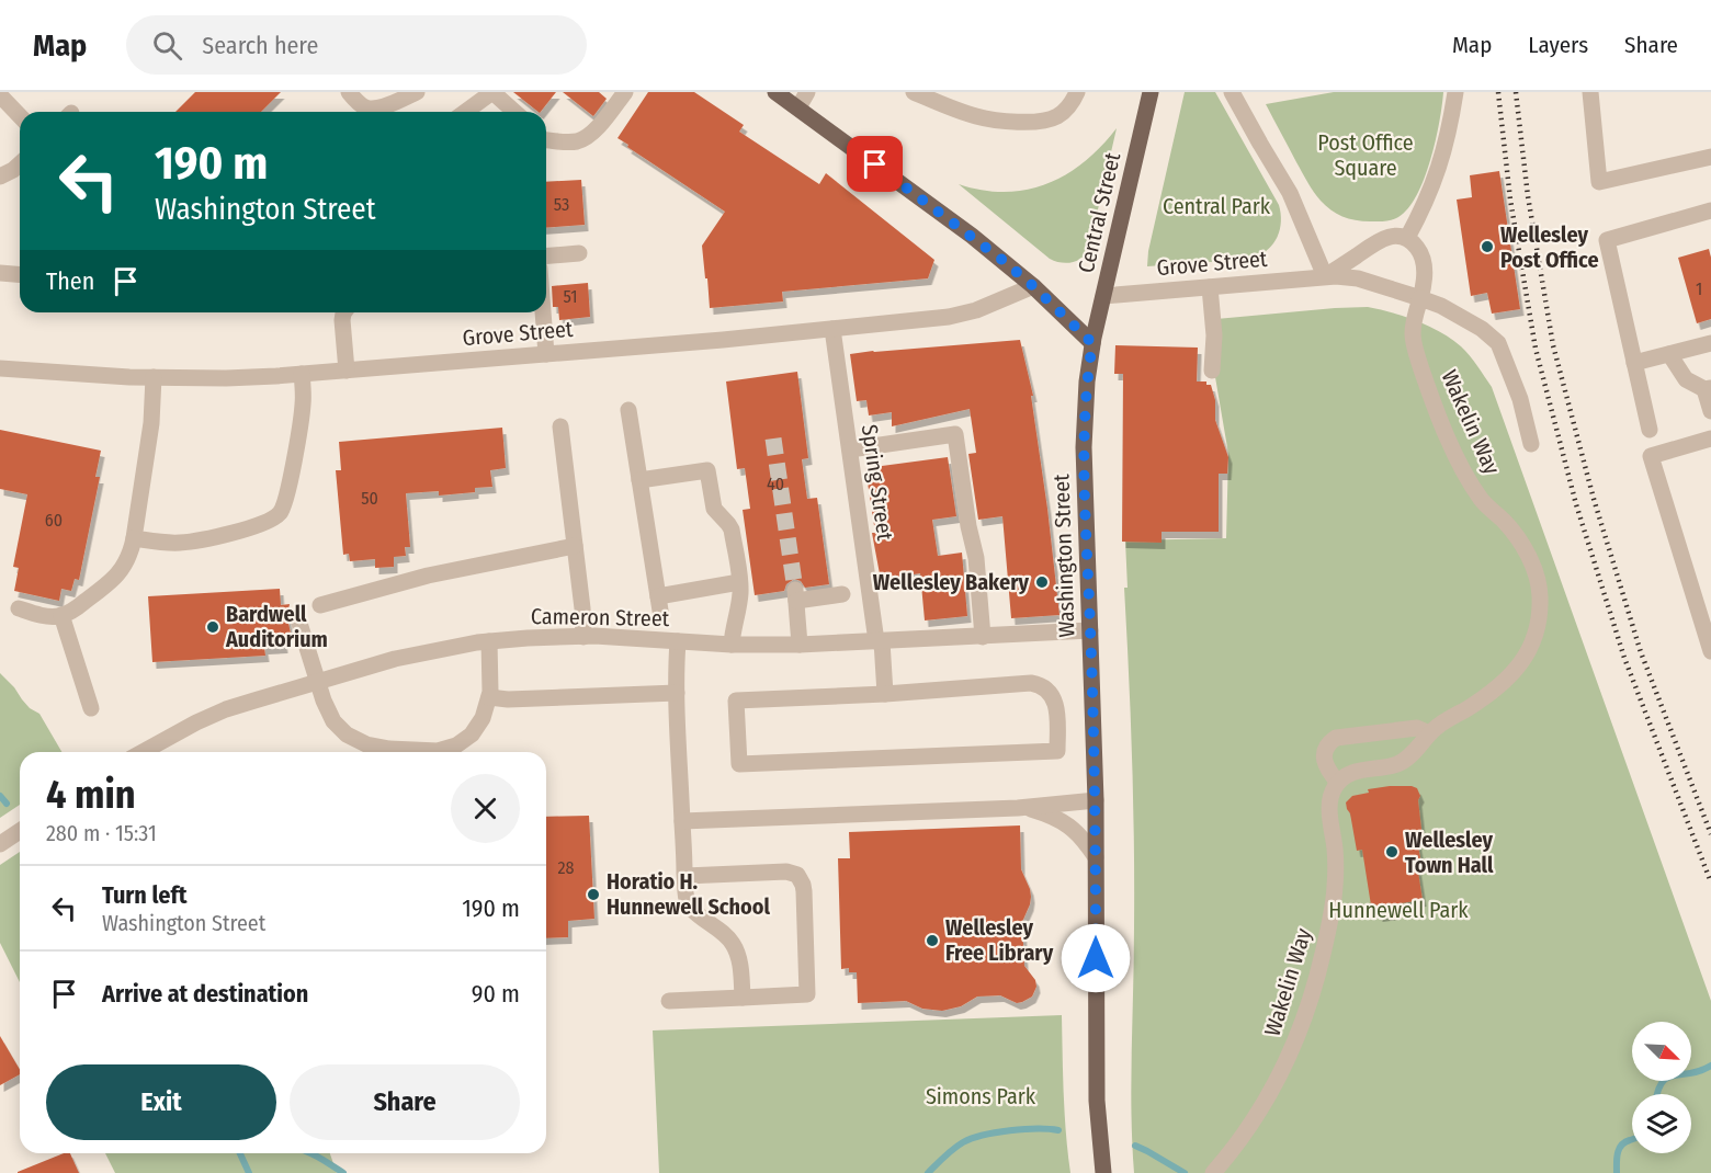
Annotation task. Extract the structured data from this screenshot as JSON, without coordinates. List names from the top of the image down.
{
  "streets": {
    "main road": ["Central Street", "Washington Street"],
    "street": [
      "Grove Street",
      "Wakelin Way",
      "Spring Street",
      "Cameron Street"
    ]
  },
  "crossings": [
    ["Central Street", "Grove Street"],
    ["Central Street", "Washington Street"],
    ["Grove Street", "Wakelin Way"],
    ["Grove Street", "Spring Street"],
    ["Spring Street", "Cameron Street"],
    ["Washington Street", "Cameron Street"]
  ],
  "parks": [
    "Post Office Square",
    "Central Park",
    "Hunnewell Park",
    "Simons Park"
  ],
  "places": [
    "Wellesley Post Office",
    "Wellesley Bakery",
    "Bardwell Auditorium",
    "Wellesley Town Hall",
    "Horatio H. Hunnewell School",
    "Wellesley Free Library"
  ],
  "house_numbers": [
    "53",
    "1",
    "51",
    "40",
    "50",
    "60",
    "28"
  ],
  "north": "bottom right",
  "page": {
    "header": "Map",
    "search": "Search here",
    "nav": ["Map", "Layers", "Share"],
    "turn": ["190 m", "Washington Street"],
    "then": "Then",
    "heading": ["4 min", "280 m · 15:31"],
    "list": [
      {
        "name": "Turn left",
        "note": "Washington Street",
        "value": "190 m"
      },
      {
        "name": "Arrive at destination",
        "value": "90 m"
      }
    ],
    "buttons": ["Exit", "Share"]
  }
}
